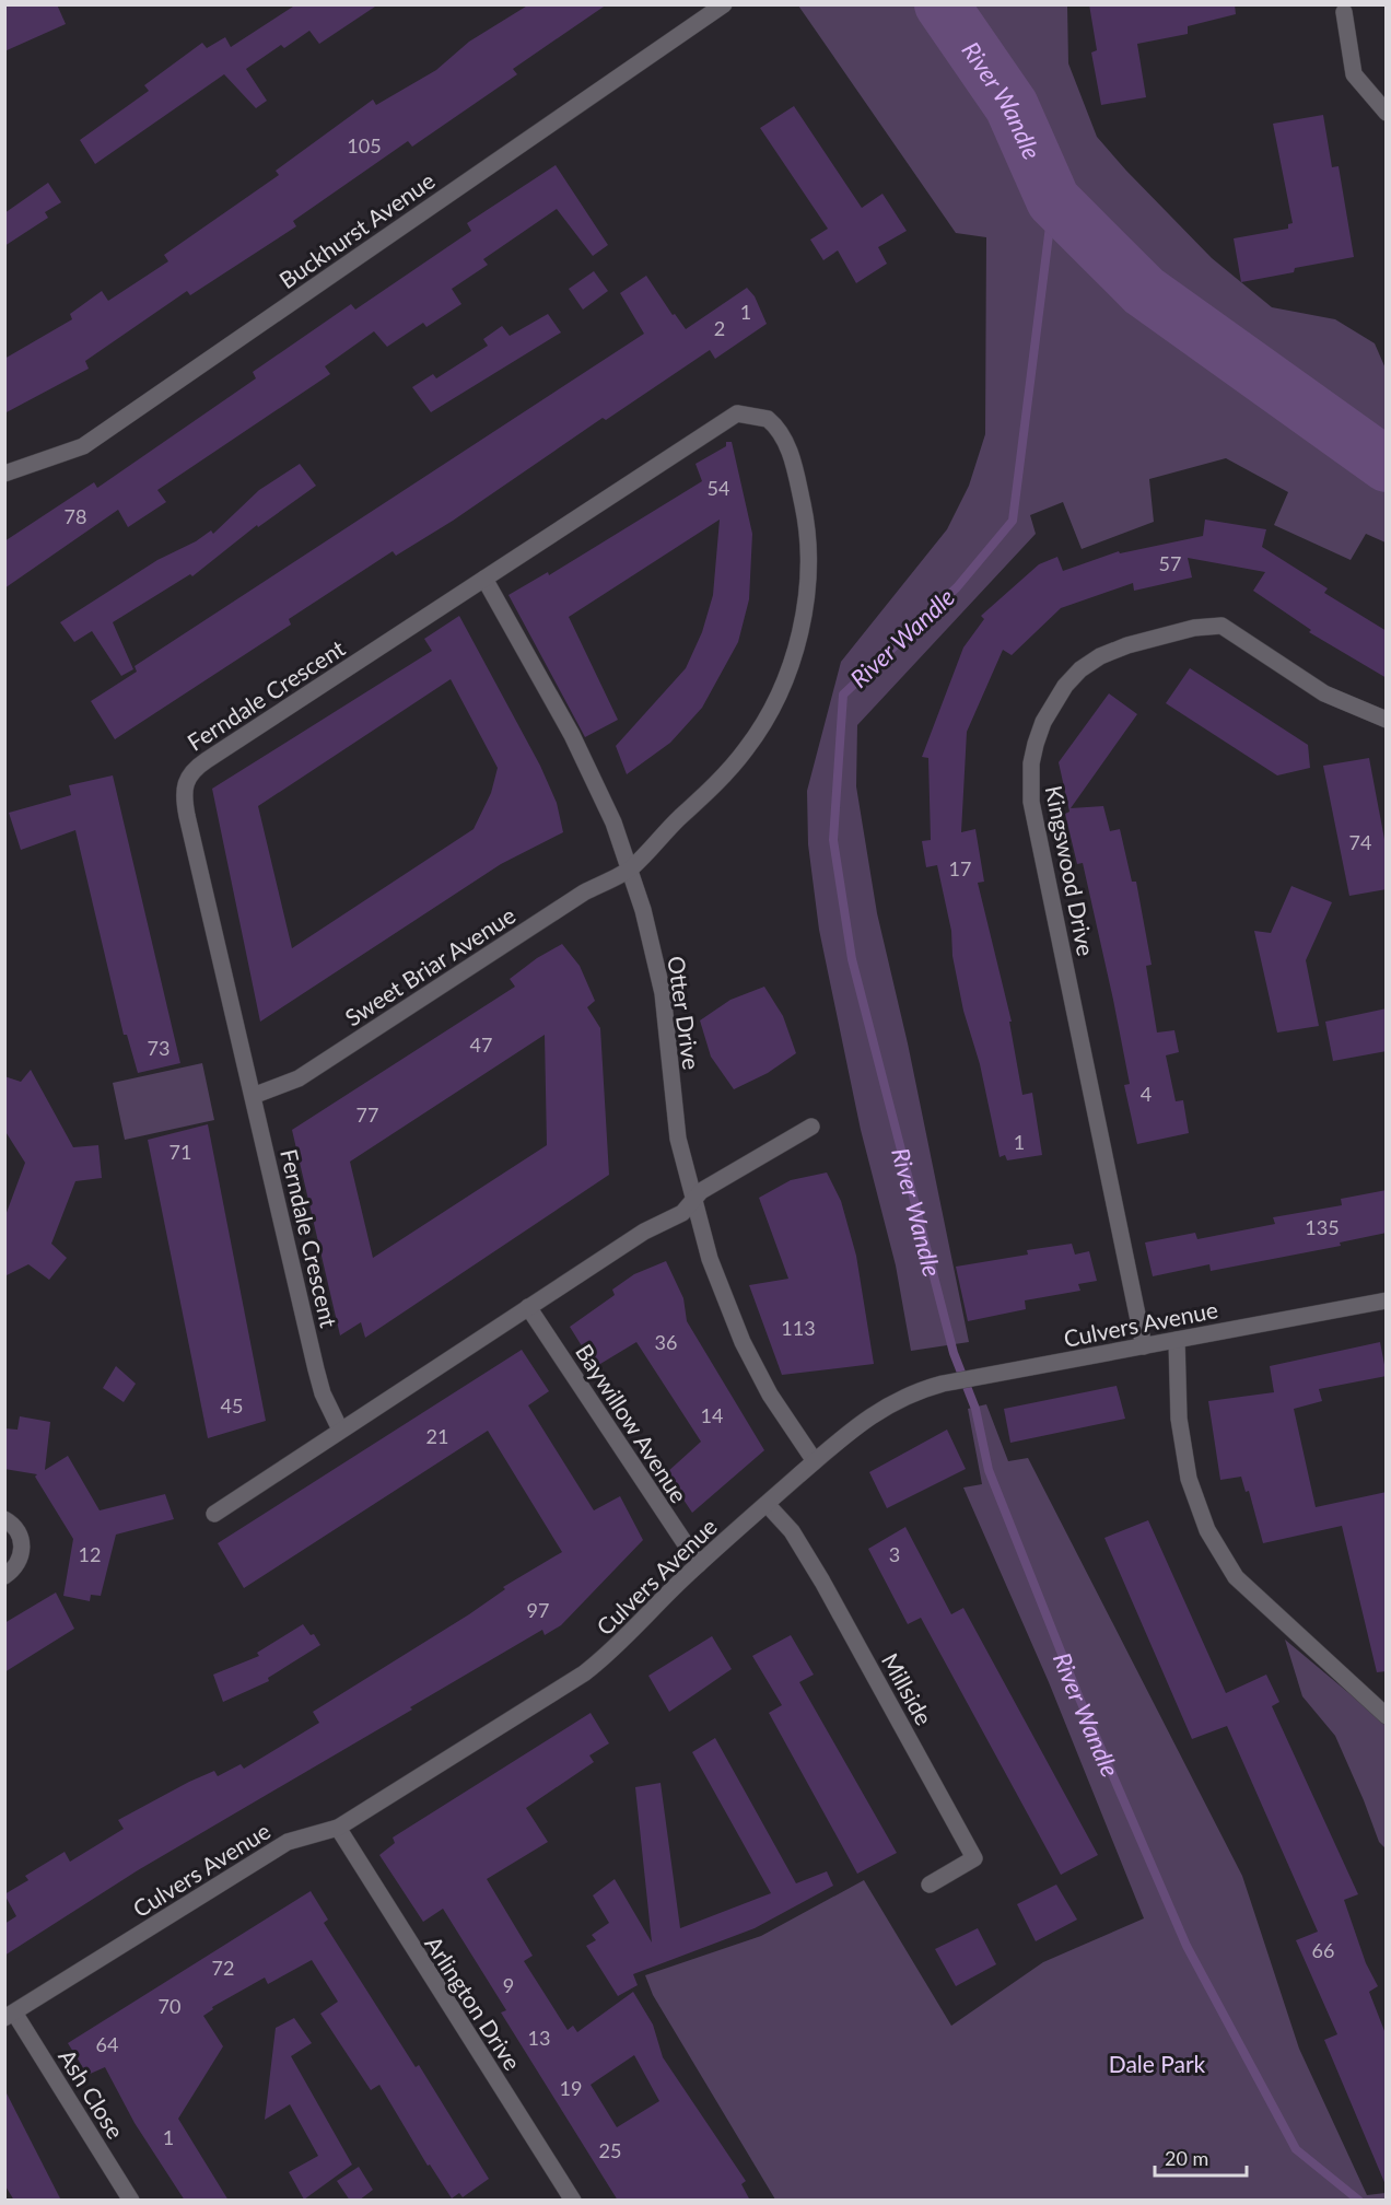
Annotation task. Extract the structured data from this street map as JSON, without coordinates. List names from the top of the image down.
{
  "streets": {
    "street": [
      "Buckhurst Avenue",
      "Ferndale Crescent",
      "Kingswood Drive",
      "Sweet Briar Avenue",
      "Otter Drive",
      "Culvers Avenue",
      "Baywillow Avenue",
      "Millside",
      "Arlington Drive",
      "Ash Close"
    ]
  },
  "crossings": [
    ["Ferndale Crescent", "Sweet Briar Avenue"],
    ["Ferndale Crescent", "Otter Drive"],
    ["Kingswood Drive", "Culvers Avenue"],
    ["Sweet Briar Avenue", "Otter Drive"],
    ["Otter Drive", "Culvers Avenue"],
    ["Culvers Avenue", "Baywillow Avenue"],
    ["Culvers Avenue", "Millside"],
    ["Culvers Avenue", "Arlington Drive"],
    ["Culvers Avenue", "Ash Close"]
  ],
  "water": ["River Wandle"],
  "parks": ["Dale Park"],
  "house_numbers": [
    "105",
    "1",
    "2",
    "54",
    "78",
    "57",
    "74",
    "17",
    "47",
    "73",
    "4",
    "77",
    "1",
    "71",
    "135",
    "113",
    "36",
    "45",
    "14",
    "21",
    "12",
    "3",
    "97",
    "66",
    "72",
    "9",
    "70",
    "13",
    "64",
    "19",
    "1",
    "25"
  ],
  "scale_bar": "20 m"
}
